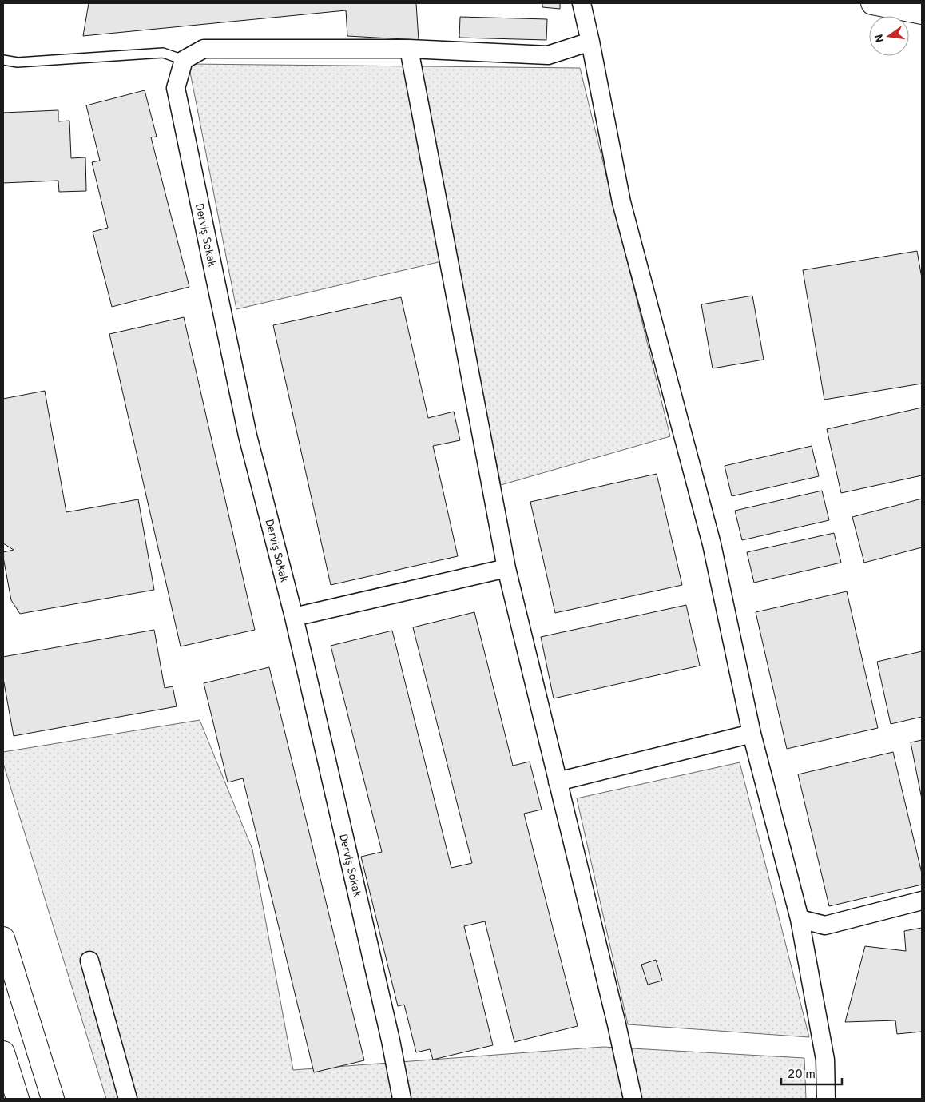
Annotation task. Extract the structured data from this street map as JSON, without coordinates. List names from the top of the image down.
{
  "streets": {
    "street": ["Derviş Sokak"]
  },
  "scale_bar": "20 m",
  "north": "left"
}
